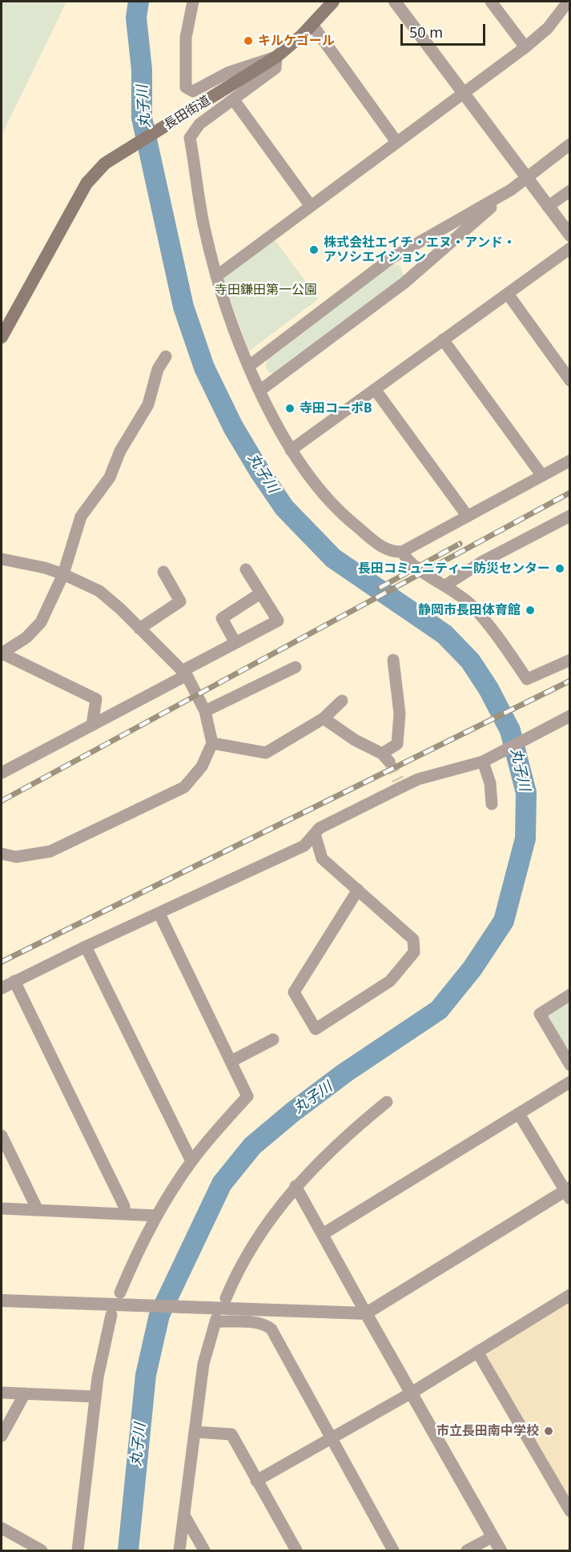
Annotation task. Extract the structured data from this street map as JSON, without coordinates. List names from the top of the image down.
{
  "streets": {
    "main road": ["長田街道"]
  },
  "water": ["丸子川"],
  "parks": ["寺田鎌田第一公園"],
  "places": [
    "キルケゴール",
    "株式会社エイチ・エヌ・アンド・ アソシエイション",
    "寺田コーポB",
    "長田コミュニティー防災センター",
    "静岡市長田体育館",
    "市立長田南中学校"
  ],
  "scale_bar": "50 m"
}
